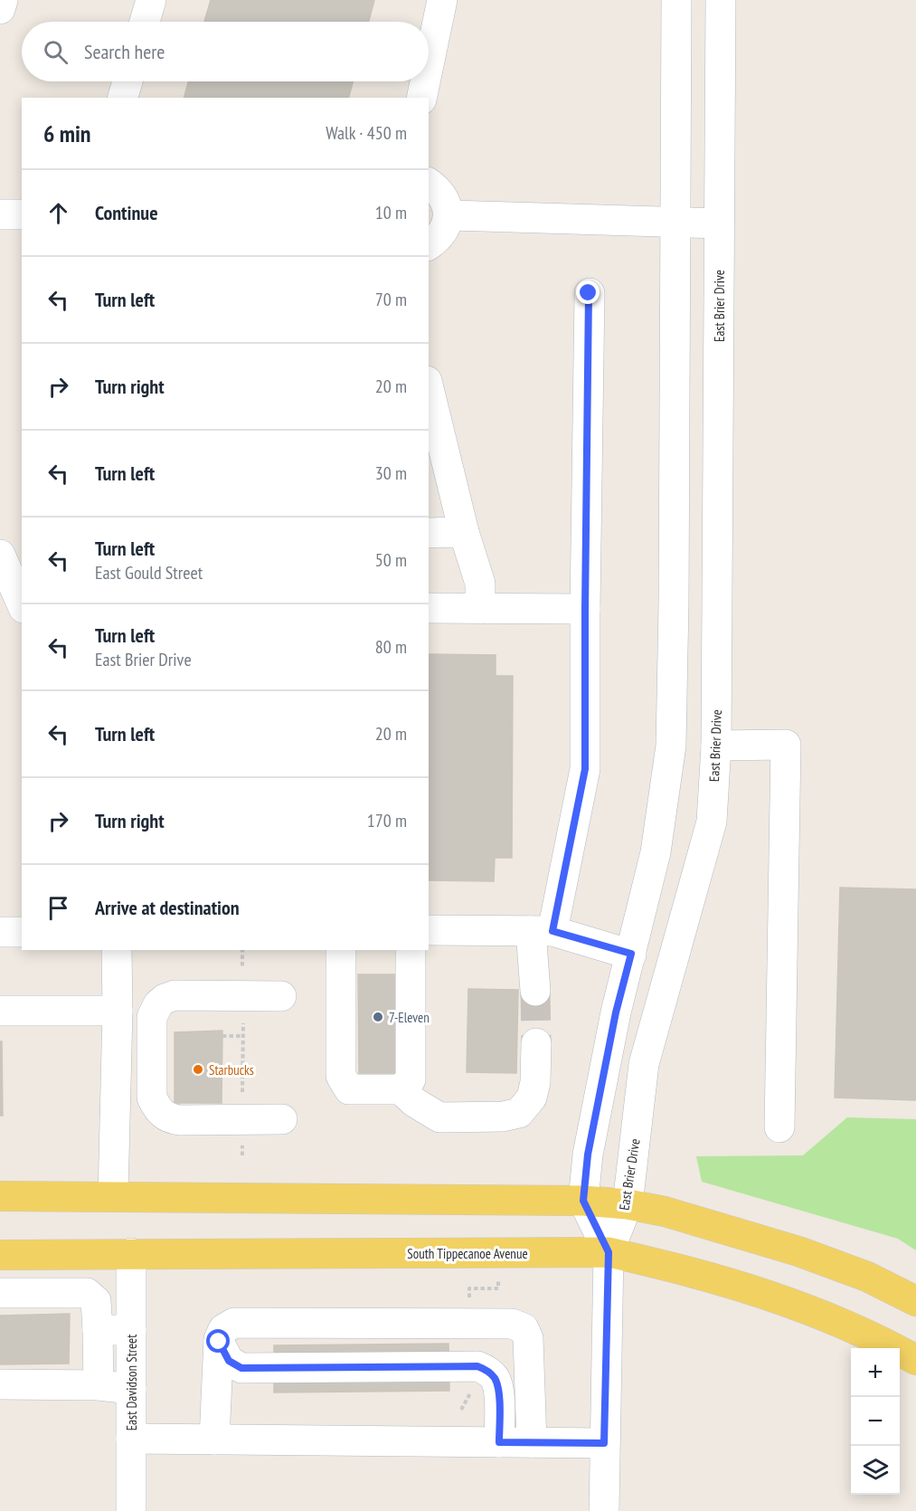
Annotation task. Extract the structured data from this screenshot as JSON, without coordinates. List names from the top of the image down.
{
  "streets": {
    "main road": ["South Tippecanoe Avenue"],
    "street": ["East Brier Drive", "East Davidson Street"]
  },
  "crossings": [
    ["East Brier Drive", "South Tippecanoe Avenue"],
    ["South Tippecanoe Avenue", "East Davidson Street"]
  ],
  "places": ["7-Eleven", "Starbucks"],
  "page": {
    "search": "Search here",
    "heading": ["6 min", "Walk · 450 m"],
    "list": [
      ["Continue", "10 m"],
      ["Turn left", "70 m"],
      ["Turn right", "20 m"],
      ["Turn left", "30 m"],
      ["Turn left", "East Gould Street", "50 m"],
      ["Turn left", "East Brier Drive", "80 m"],
      ["Turn left", "20 m"],
      ["Turn right", "170 m"],
      "Arrive at destination"
    ],
    "map_buttons": ["+", "−"]
  }
}
